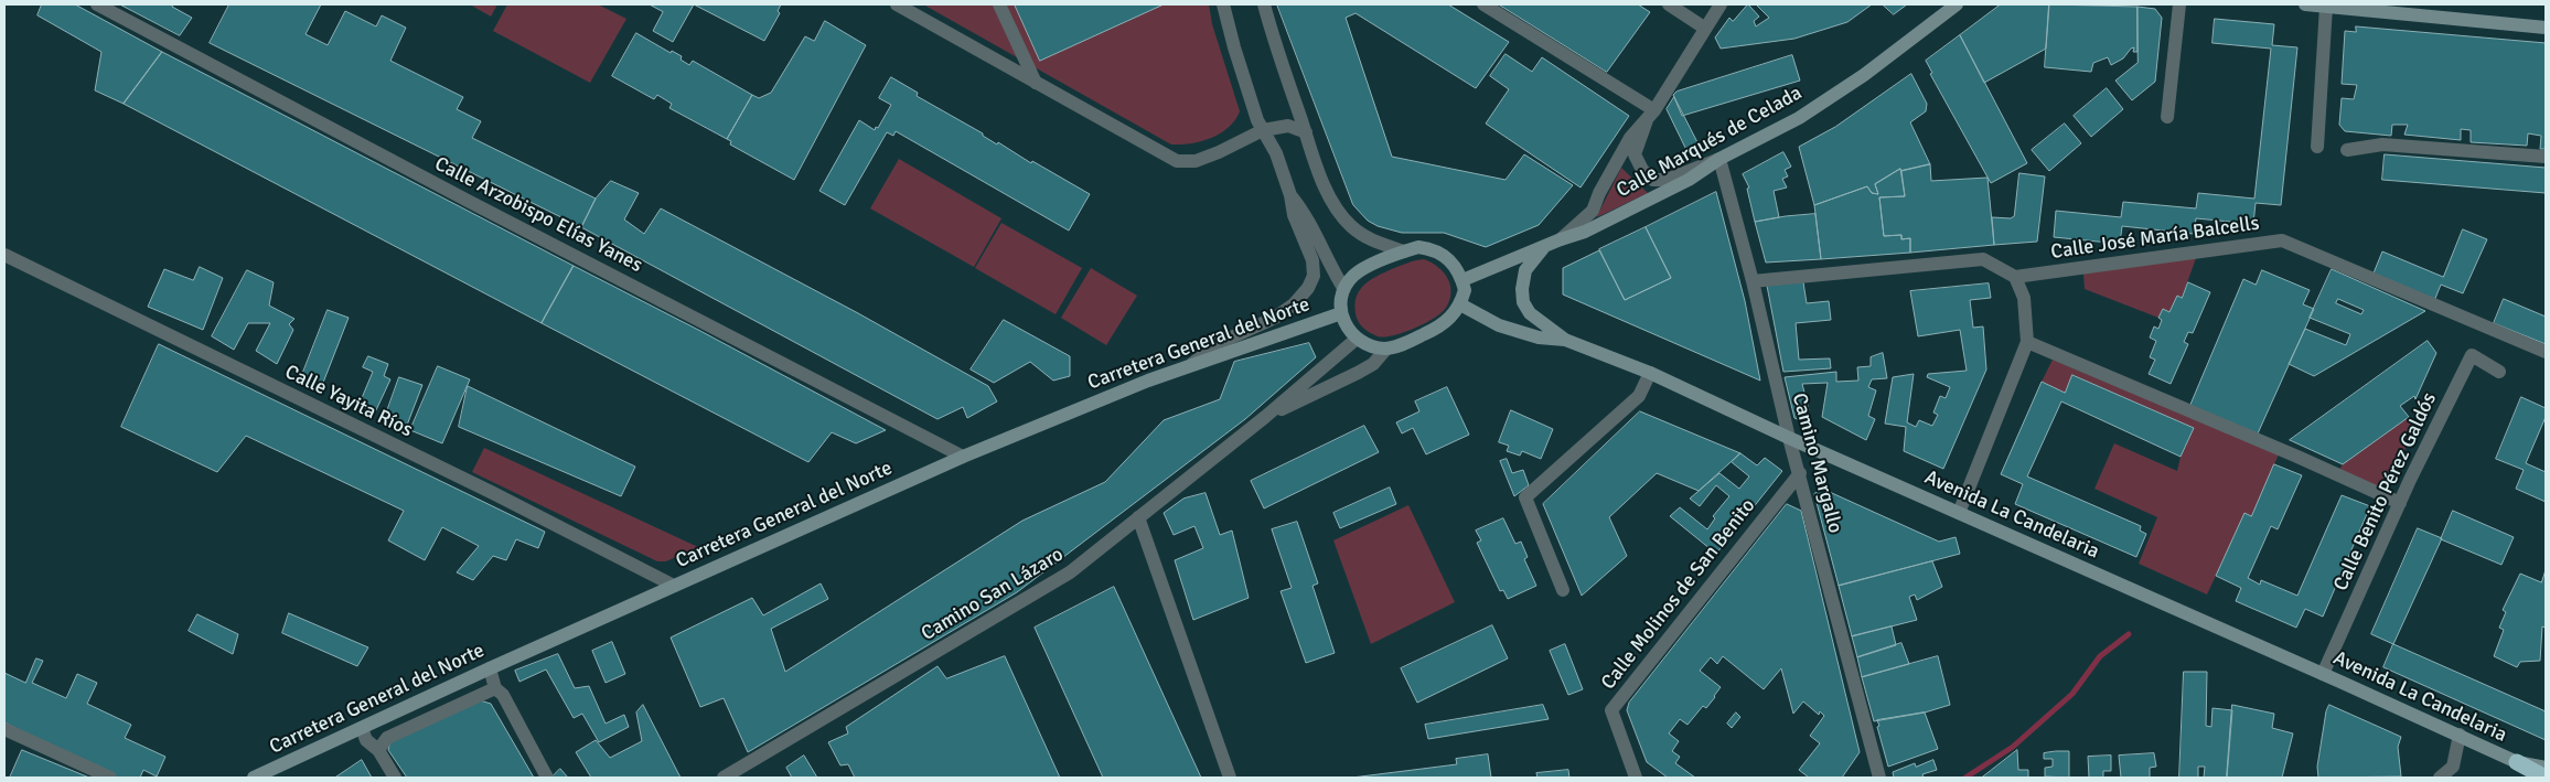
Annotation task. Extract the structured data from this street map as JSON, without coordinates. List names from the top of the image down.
{
  "streets": {
    "street": [
      "Calle Marqués de Celada",
      "Calle Arzobispo Elías Yanes",
      "Calle José María Balcells",
      "Carretera General del Norte",
      "Calle Yayita Ríos",
      "Camino Margallo",
      "Calle Benito Pérez Galdós",
      "Avenida La Candelaria",
      "Camino San Lázaro",
      "Calle Molinos de San Benito"
    ]
  },
  "crossings": [
    ["Calle Marqués de Celada", "Carretera General del Norte"],
    ["Calle Marqués de Celada", "Camino Margallo"],
    ["Calle Marqués de Celada", "Avenida La Candelaria"],
    ["Calle Marqués de Celada", "Camino San Lázaro"],
    ["Calle Arzobispo Elías Yanes", "Carretera General del Norte"],
    ["Carretera General del Norte", "Calle Yayita Ríos"],
    ["Carretera General del Norte", "Avenida La Candelaria"],
    ["Carretera General del Norte", "Camino San Lázaro"],
    ["Camino Margallo", "Avenida La Candelaria"],
    ["Camino Margallo", "Calle Molinos de San Benito"],
    ["Calle Benito Pérez Galdós", "Avenida La Candelaria"],
    ["Avenida La Candelaria", "Camino San Lázaro"]
  ]
}
